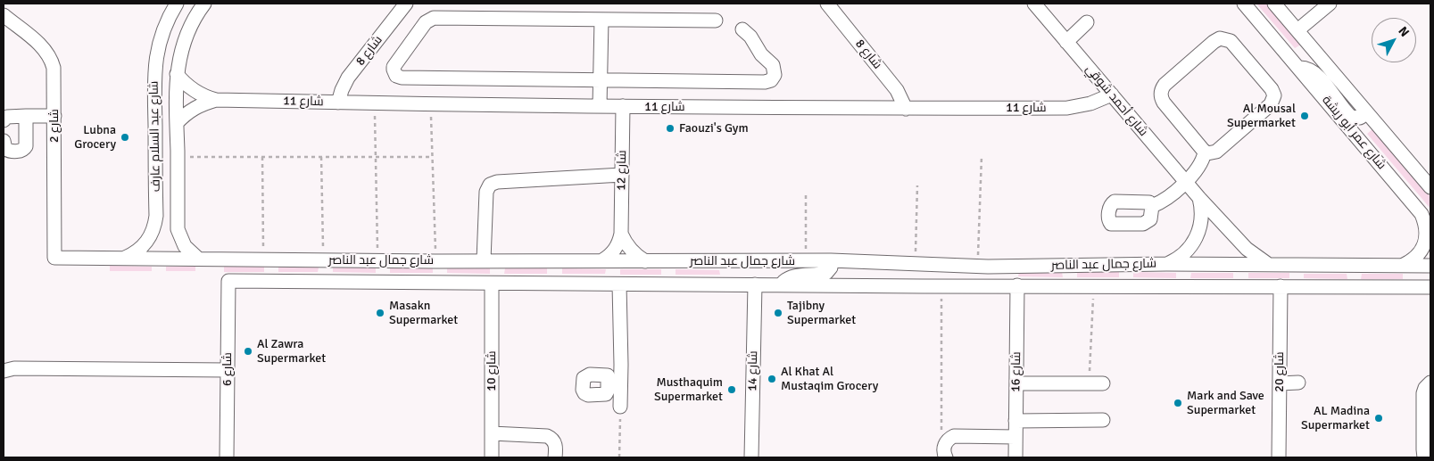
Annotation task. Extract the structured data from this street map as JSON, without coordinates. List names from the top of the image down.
{
  "streets": {
    "street": [
      "شارع 8",
      "شارع أحمد شوقي",
      "شارع 11",
      "شارع 2",
      "شارع عمر أبو ريشة",
      "شارع عبد السلام عارف",
      "شارع 12",
      "شارع جمال عبد الناصر",
      "شارع 6",
      "شارع 10",
      "شارع 14",
      "شارع 16",
      "شارع 20"
    ]
  },
  "crossings": [
    ["شارع 8", "شارع 11"],
    ["شارع أحمد شوقي", "شارع 11"],
    ["شارع أحمد شوقي", "شارع جمال عبد الناصر"],
    ["شارع 11", "شارع عبد السلام عارف"],
    ["شارع 11", "شارع 12"],
    ["شارع 2", "شارع جمال عبد الناصر"],
    ["شارع عمر أبو ريشة", "شارع جمال عبد الناصر"],
    ["شارع عبد السلام عارف", "شارع جمال عبد الناصر"],
    ["شارع 12", "شارع جمال عبد الناصر"],
    ["شارع جمال عبد الناصر", "شارع 6"],
    ["شارع جمال عبد الناصر", "شارع 10"],
    ["شارع جمال عبد الناصر", "شارع 14"],
    ["شارع جمال عبد الناصر", "شارع 16"],
    ["شارع جمال عبد الناصر", "شارع 20"]
  ],
  "places": [
    "Al Mousal Supermarket",
    "Faouzi's Gym",
    "Lubna Grocery",
    "Masakn Supermarket",
    "Tajibny Supermarket",
    "Al Zawra Supermarket",
    "Al Khat Al Mustaqim Grocery",
    "Musthaquim Supermarket",
    "Mark and Save Supermarket",
    "AL Madina Supermarket"
  ],
  "north": "top right"
}
